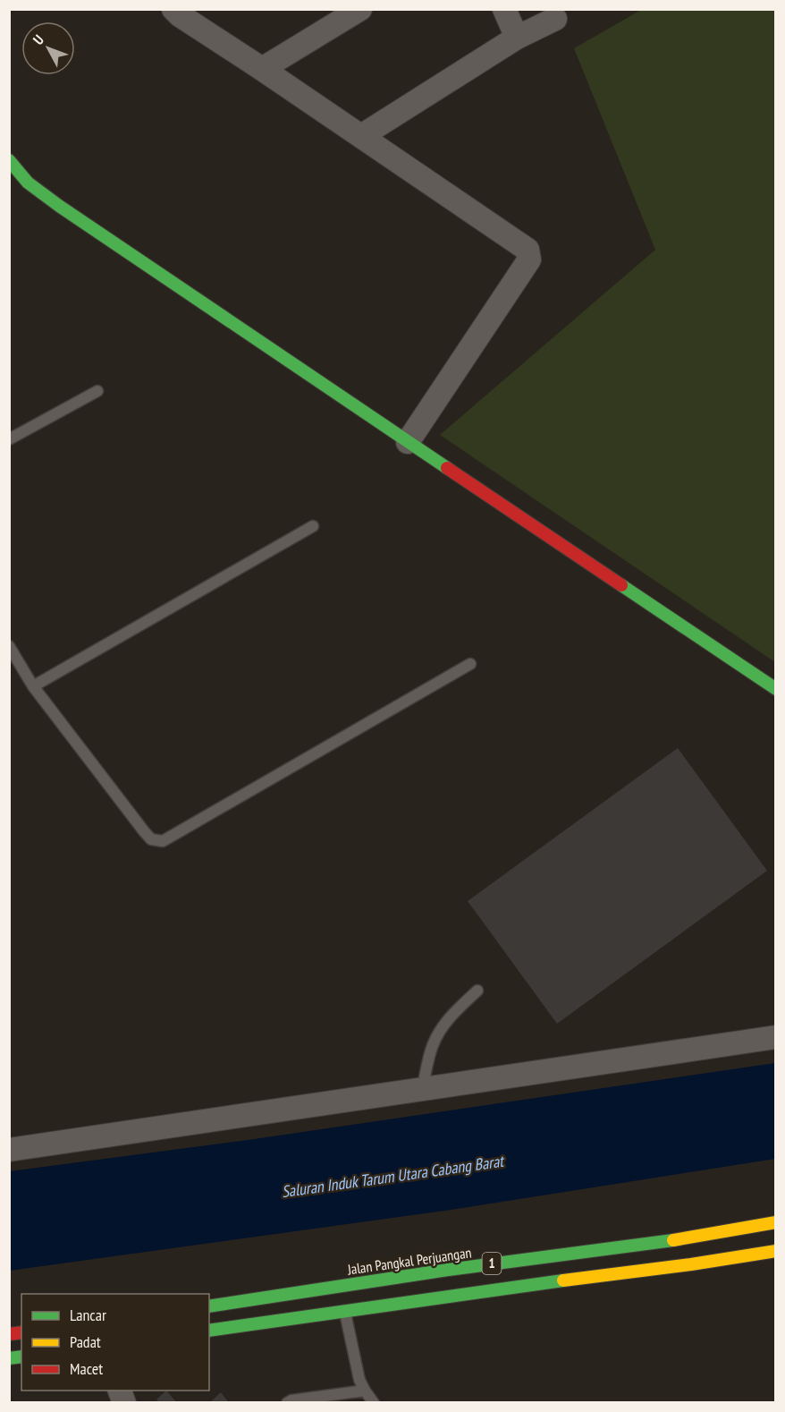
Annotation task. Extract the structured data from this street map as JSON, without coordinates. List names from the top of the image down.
{
  "streets": {
    "main road": ["Jalan Pangkal Perjuangan", "1"]
  },
  "water": ["Saluran Induk Tarum Utara Cabang Barat"],
  "legend": ["Lancar", "Padat", "Macet"],
  "north": "top left"
}
